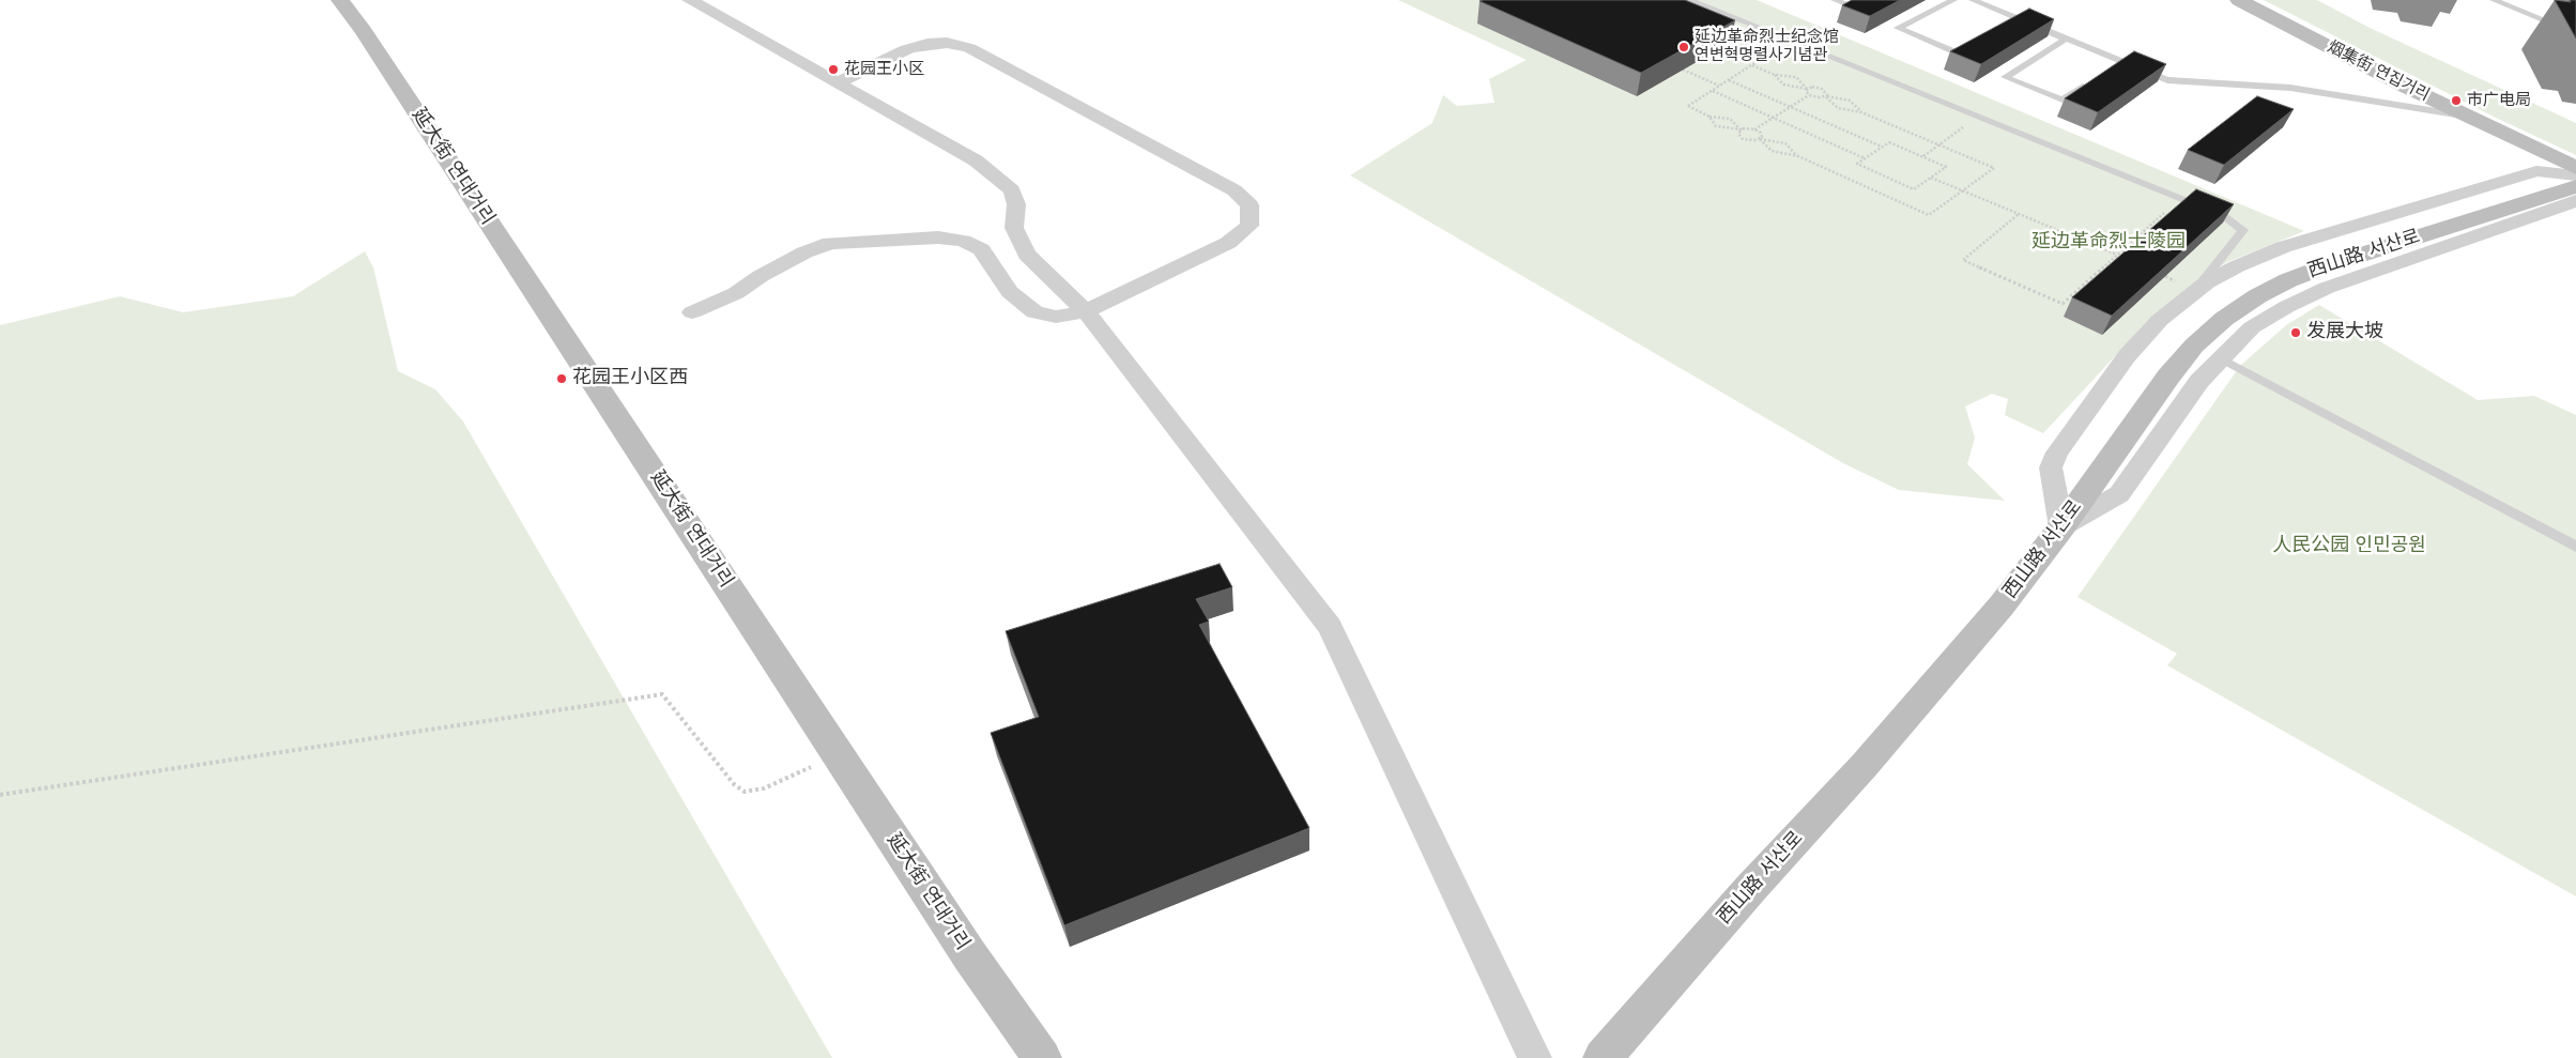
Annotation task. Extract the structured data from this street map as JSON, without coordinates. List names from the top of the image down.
{
  "streets": {
    "main road": ["烟集街 연집거리", "延大街 연대거리", "西山路 서산로"]
  },
  "parks": ["延边革命烈士陵园", "人民公园 인민공원"],
  "places": [
    "延边革命烈士纪念馆 연변혁명렬사기념관",
    "花园王小区",
    "市广电局",
    "发展大坡",
    "花园王小区西"
  ]
}
